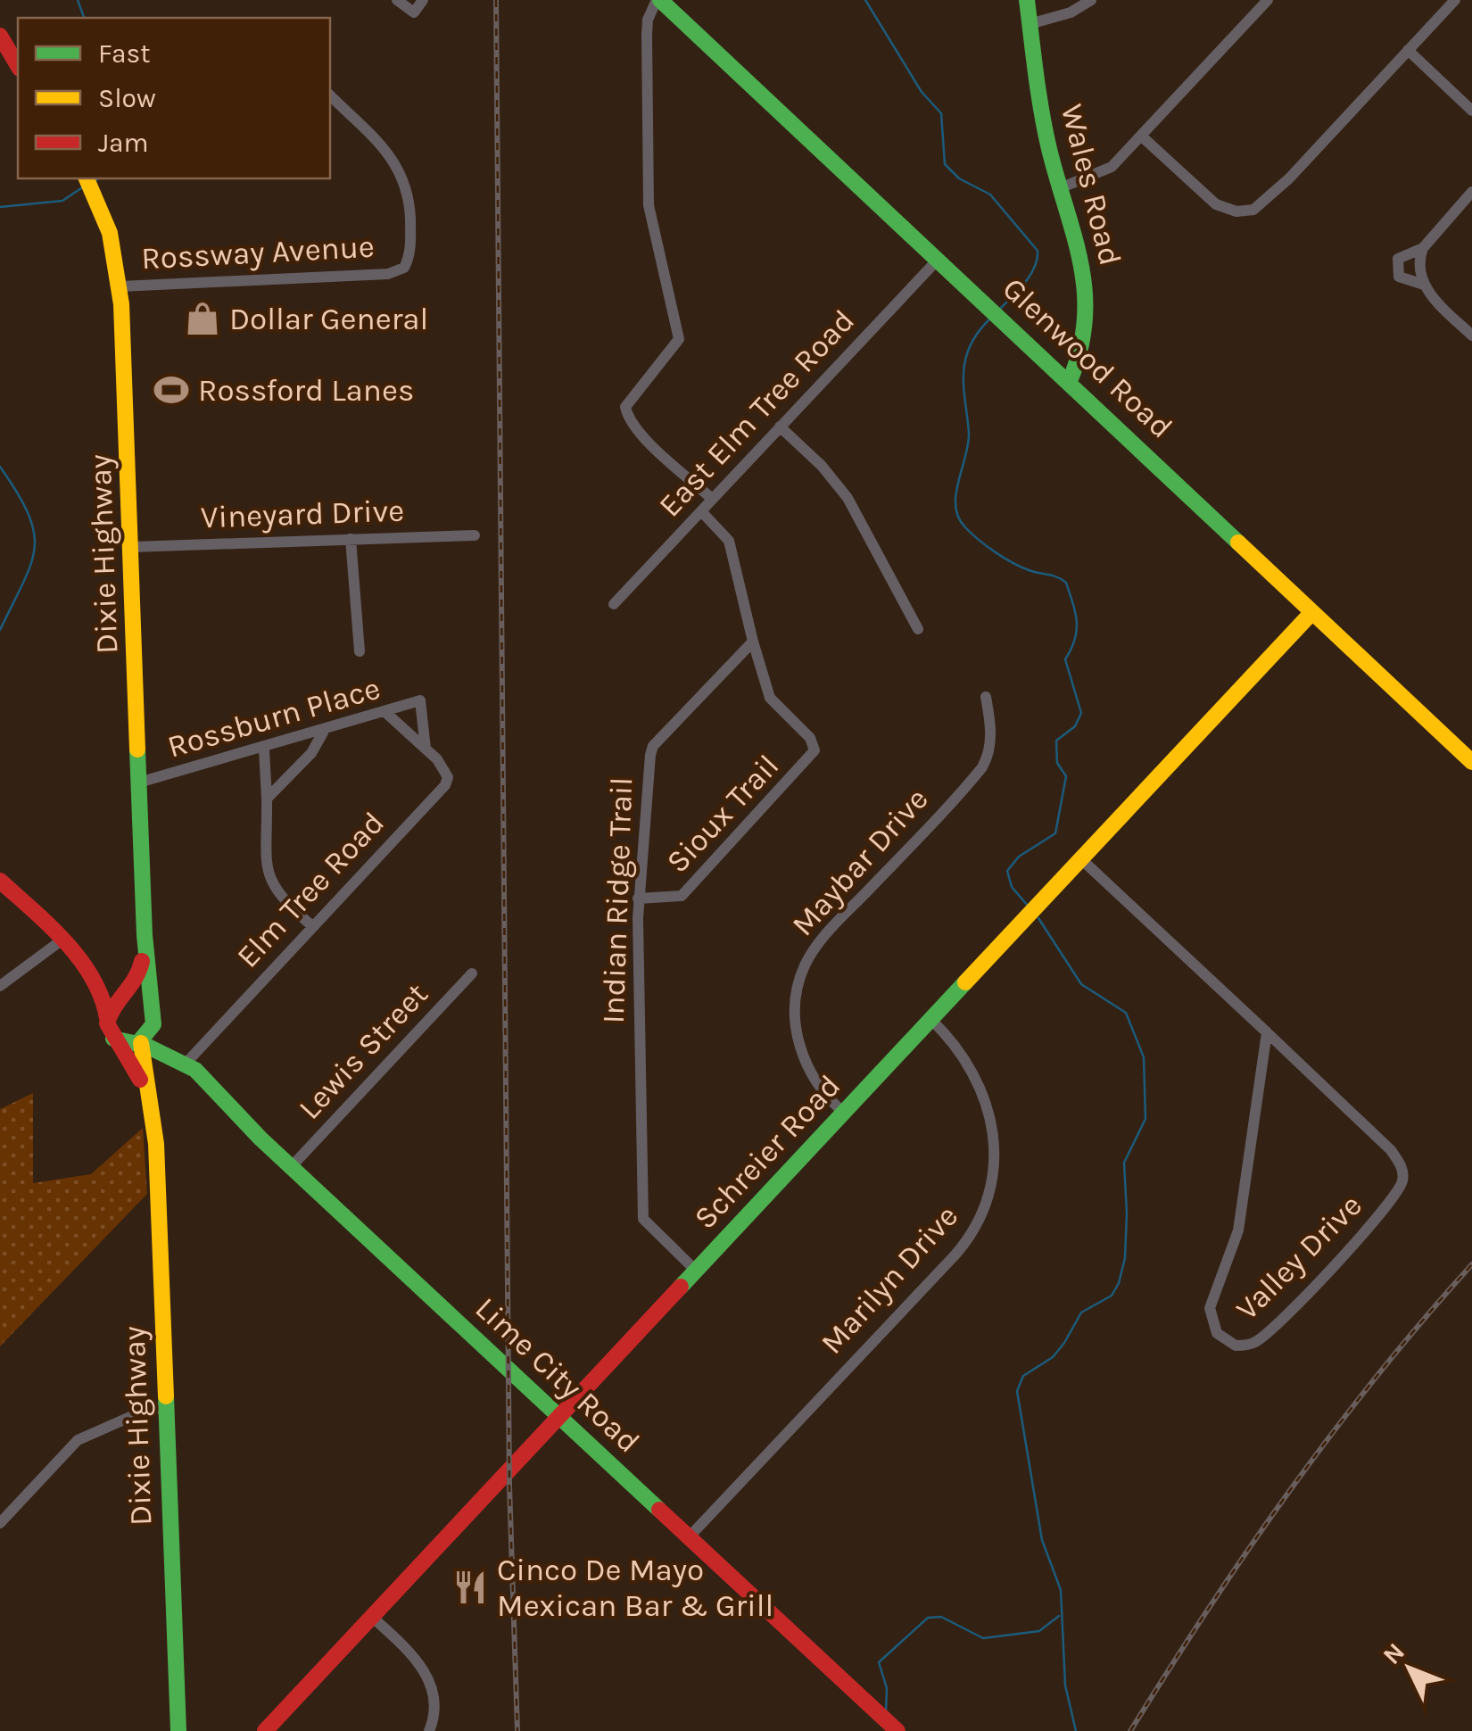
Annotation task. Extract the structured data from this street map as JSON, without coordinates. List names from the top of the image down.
{
  "streets": {
    "street": [
      "Wales Road",
      "Rossway Avenue",
      "Glenwood Road",
      "East Elm Tree Road",
      "Vineyard Drive",
      "Dixie Highway",
      "Rossburn Place",
      "Sioux Trail",
      "Maybar Drive",
      "Elm Tree Road",
      "Indian Ridge Trail",
      "Lewis Street",
      "Schreier Road",
      "Valley Drive",
      "Marilyn Drive",
      "Lime City Road"
    ]
  },
  "crossings": [
    ["Wales Road", "Glenwood Road"],
    ["Rossway Avenue", "Dixie Highway"],
    ["Glenwood Road", "East Elm Tree Road"],
    ["Glenwood Road", "Schreier Road"],
    ["Vineyard Drive", "Dixie Highway"],
    ["Dixie Highway", "Rossburn Place"],
    ["Dixie Highway", "Lime City Road"],
    ["Rossburn Place", "Elm Tree Road"],
    ["Sioux Trail", "Indian Ridge Trail"],
    ["Maybar Drive", "Schreier Road"],
    ["Elm Tree Road", "Lime City Road"],
    ["Indian Ridge Trail", "Schreier Road"],
    ["Lewis Street", "Lime City Road"],
    ["Schreier Road", "Valley Drive"],
    ["Schreier Road", "Marilyn Drive"],
    ["Schreier Road", "Lime City Road"],
    ["Marilyn Drive", "Lime City Road"]
  ],
  "places": {
    "shop": ["Dollar General"],
    "sports": ["Rossford Lanes"],
    "restaurant": ["Cinco De Mayo Mexican Bar & Grill"]
  },
  "legend": ["Fast", "Slow", "Jam"],
  "north": "top left"
}
